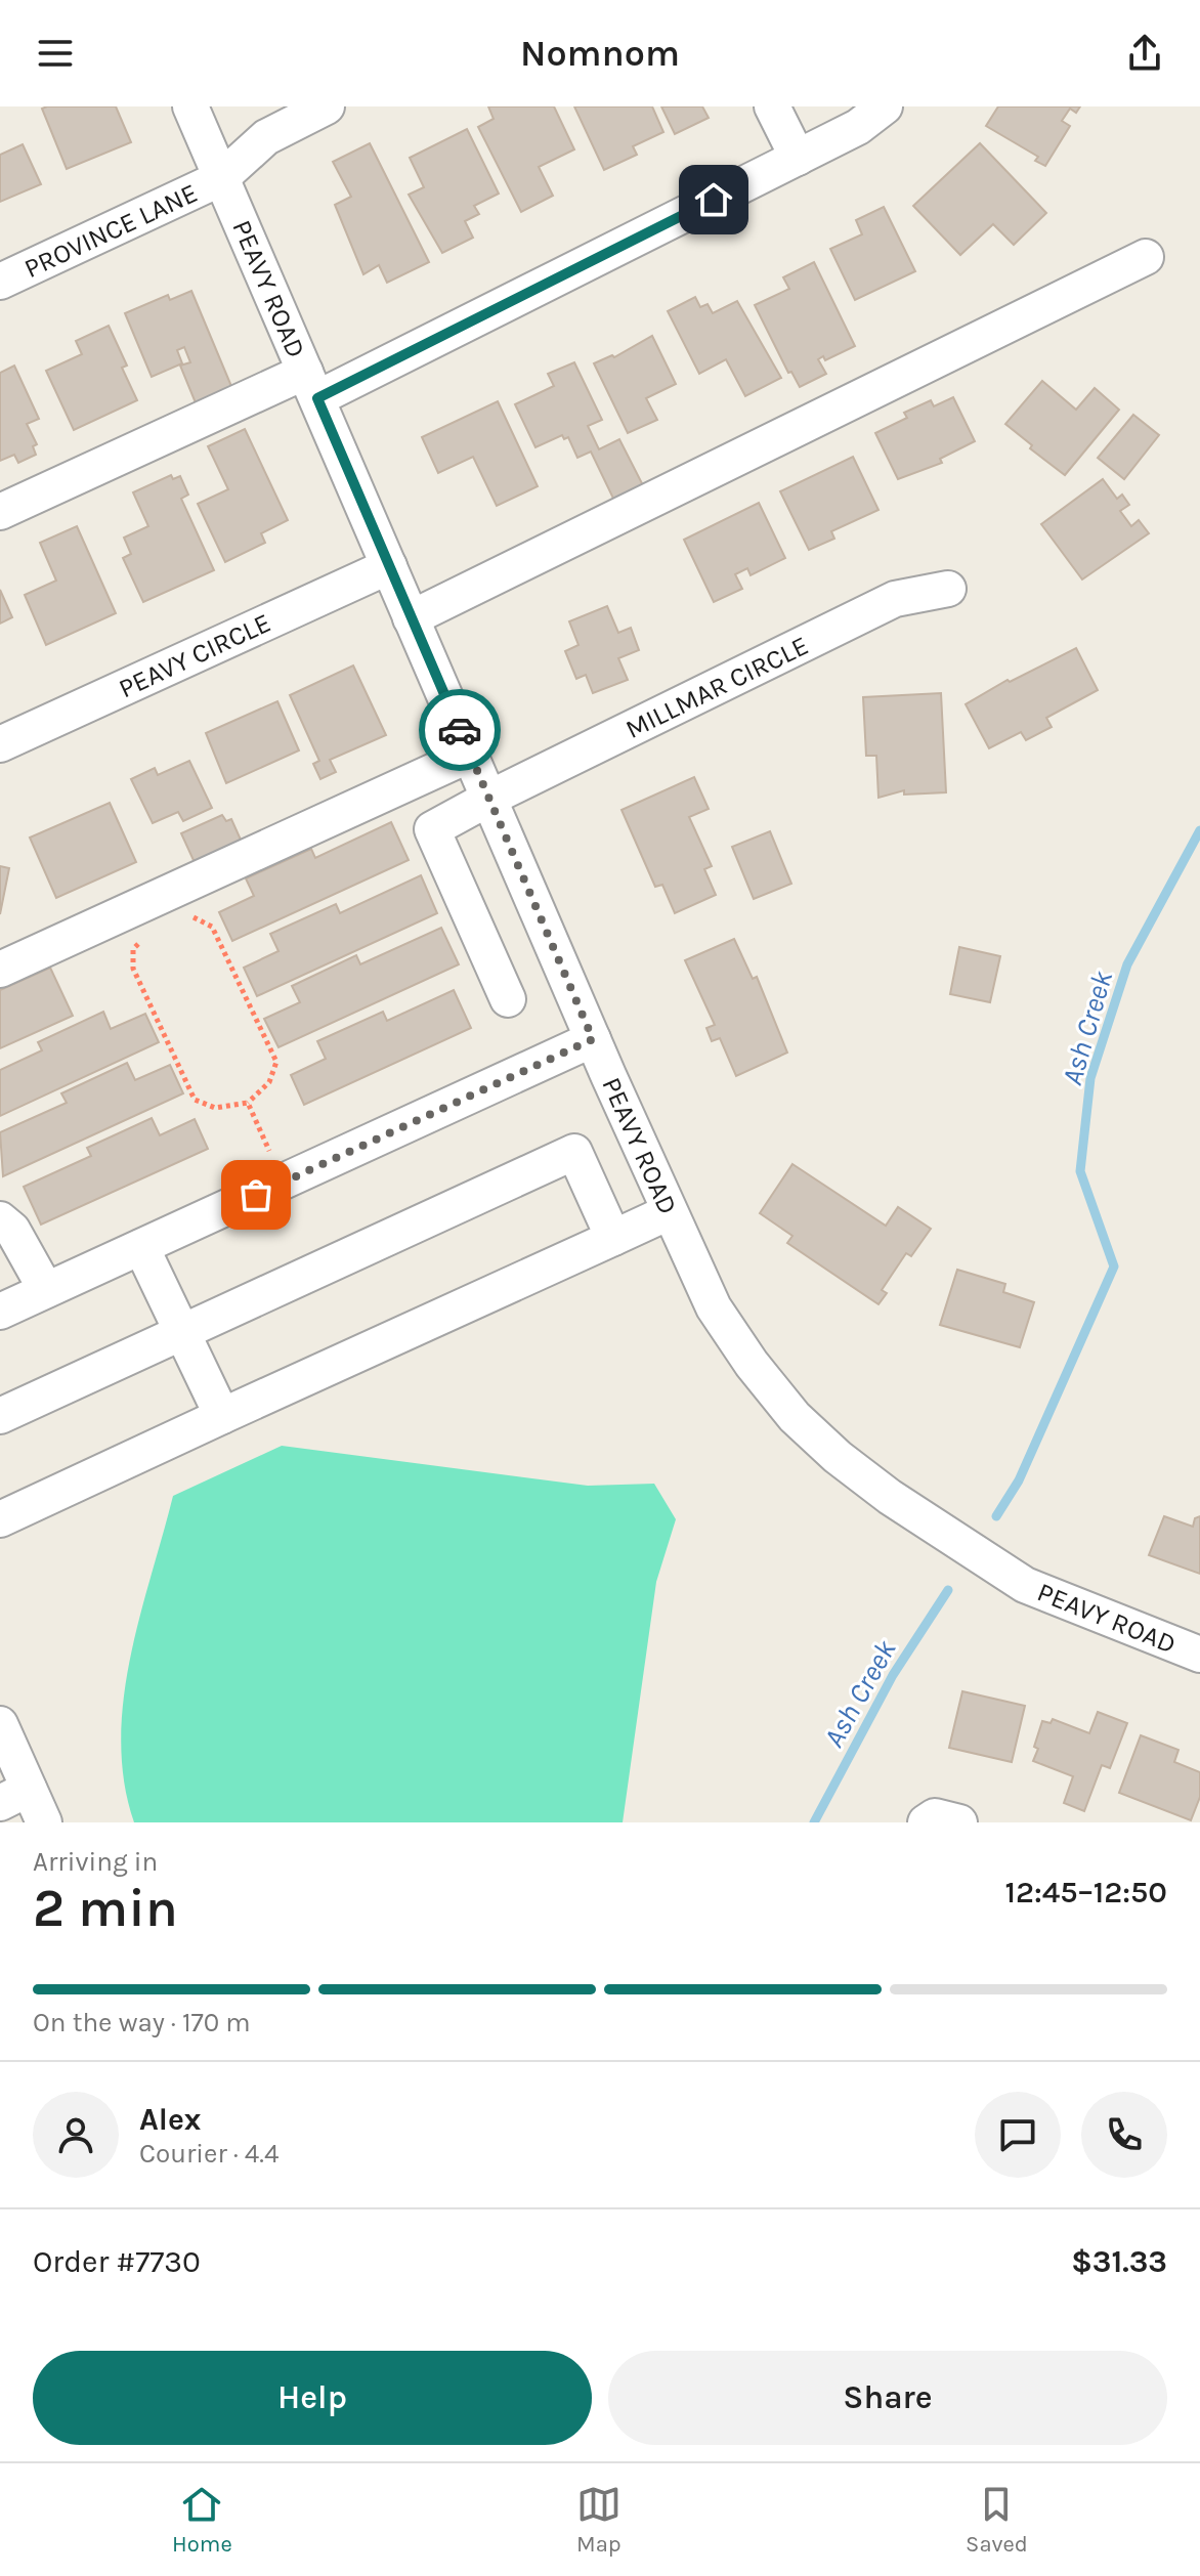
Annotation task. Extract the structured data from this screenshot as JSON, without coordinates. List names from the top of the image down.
{
  "streets": {
    "street": [
      "PROVINCE LANE",
      "PEAVY ROAD",
      "PEAVY CIRCLE",
      "MILLMAR CIRCLE"
    ]
  },
  "crossings": [
    ["PROVINCE LANE", "PEAVY ROAD"],
    ["PEAVY ROAD", "PEAVY CIRCLE"],
    ["PEAVY ROAD", "MILLMAR CIRCLE"]
  ],
  "water": ["Ash Creek"],
  "page": {
    "header": "Nomnom",
    "heading": ["2 min", "Arriving in", "12:45–12:50"],
    "panel": [
      "Alex",
      "Courier · 4.4",
      "Order #7730",
      "$31.33"
    ],
    "bar": "On the way · 170 m",
    "buttons": ["Help", "Share"],
    "tabs": ["Home", "Map", "Saved"]
  }
}
